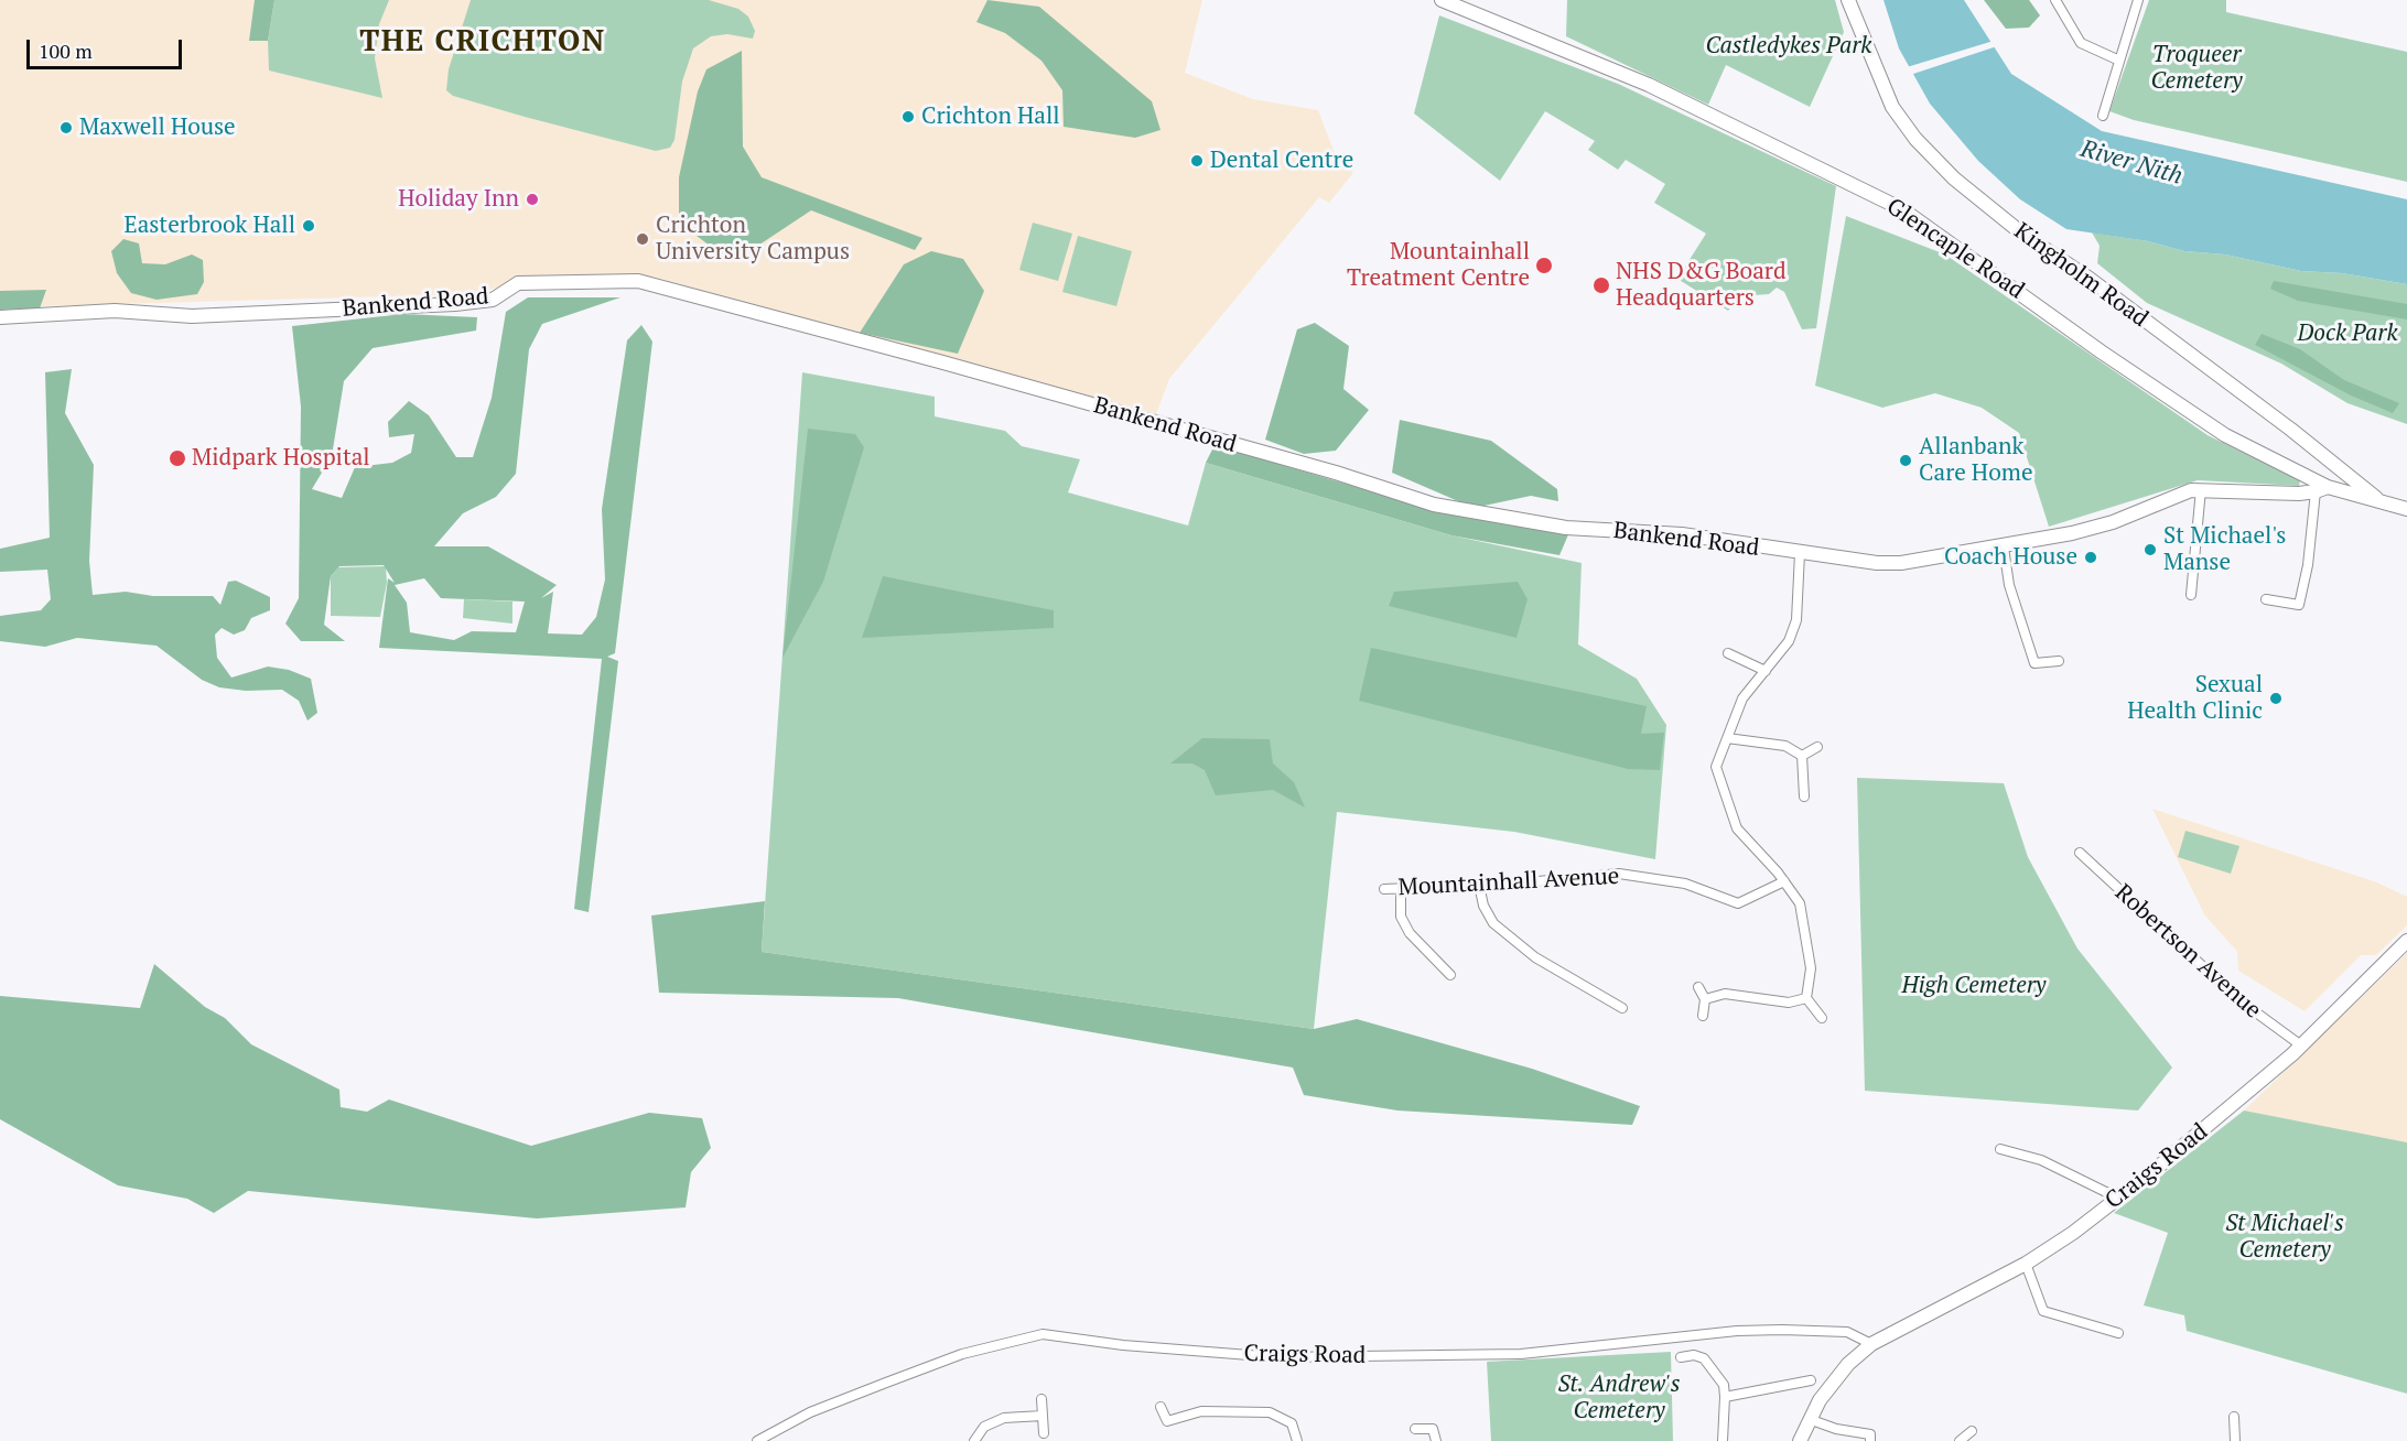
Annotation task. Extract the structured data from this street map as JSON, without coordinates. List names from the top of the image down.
{
  "streets": {
    "street": [
      "Glencaple Road",
      "Kingholm Road",
      "Bankend Road",
      "Mountainhall Avenue",
      "Robertson Avenue",
      "Craigs Road"
    ]
  },
  "crossings": [
    ["Glencaple Road", "Kingholm Road"],
    ["Glencaple Road", "Bankend Road"],
    ["Robertson Avenue", "Craigs Road"]
  ],
  "districts": ["THE CRICHTON"],
  "water": ["River Nith"],
  "parks": [
    "Castledykes Park",
    "Troqueer Cemetery",
    "Dock Park",
    "High Cemetery",
    "St Michael's Cemetery",
    "St. Andrew's Cemetery"
  ],
  "places": [
    "Crichton Hall",
    "Maxwell House",
    "Dental Centre",
    "Holiday Inn",
    "Easterbrook Hall",
    "Crichton University Campus",
    "Mountainhall Treatment Centre",
    "NHS D&G Board Headquarters",
    "Midpark Hospital",
    "Allanbank Care Home",
    "St Michael's Manse",
    "Coach House",
    "Sexual Health Clinic"
  ],
  "scale_bar": "100 m"
}
